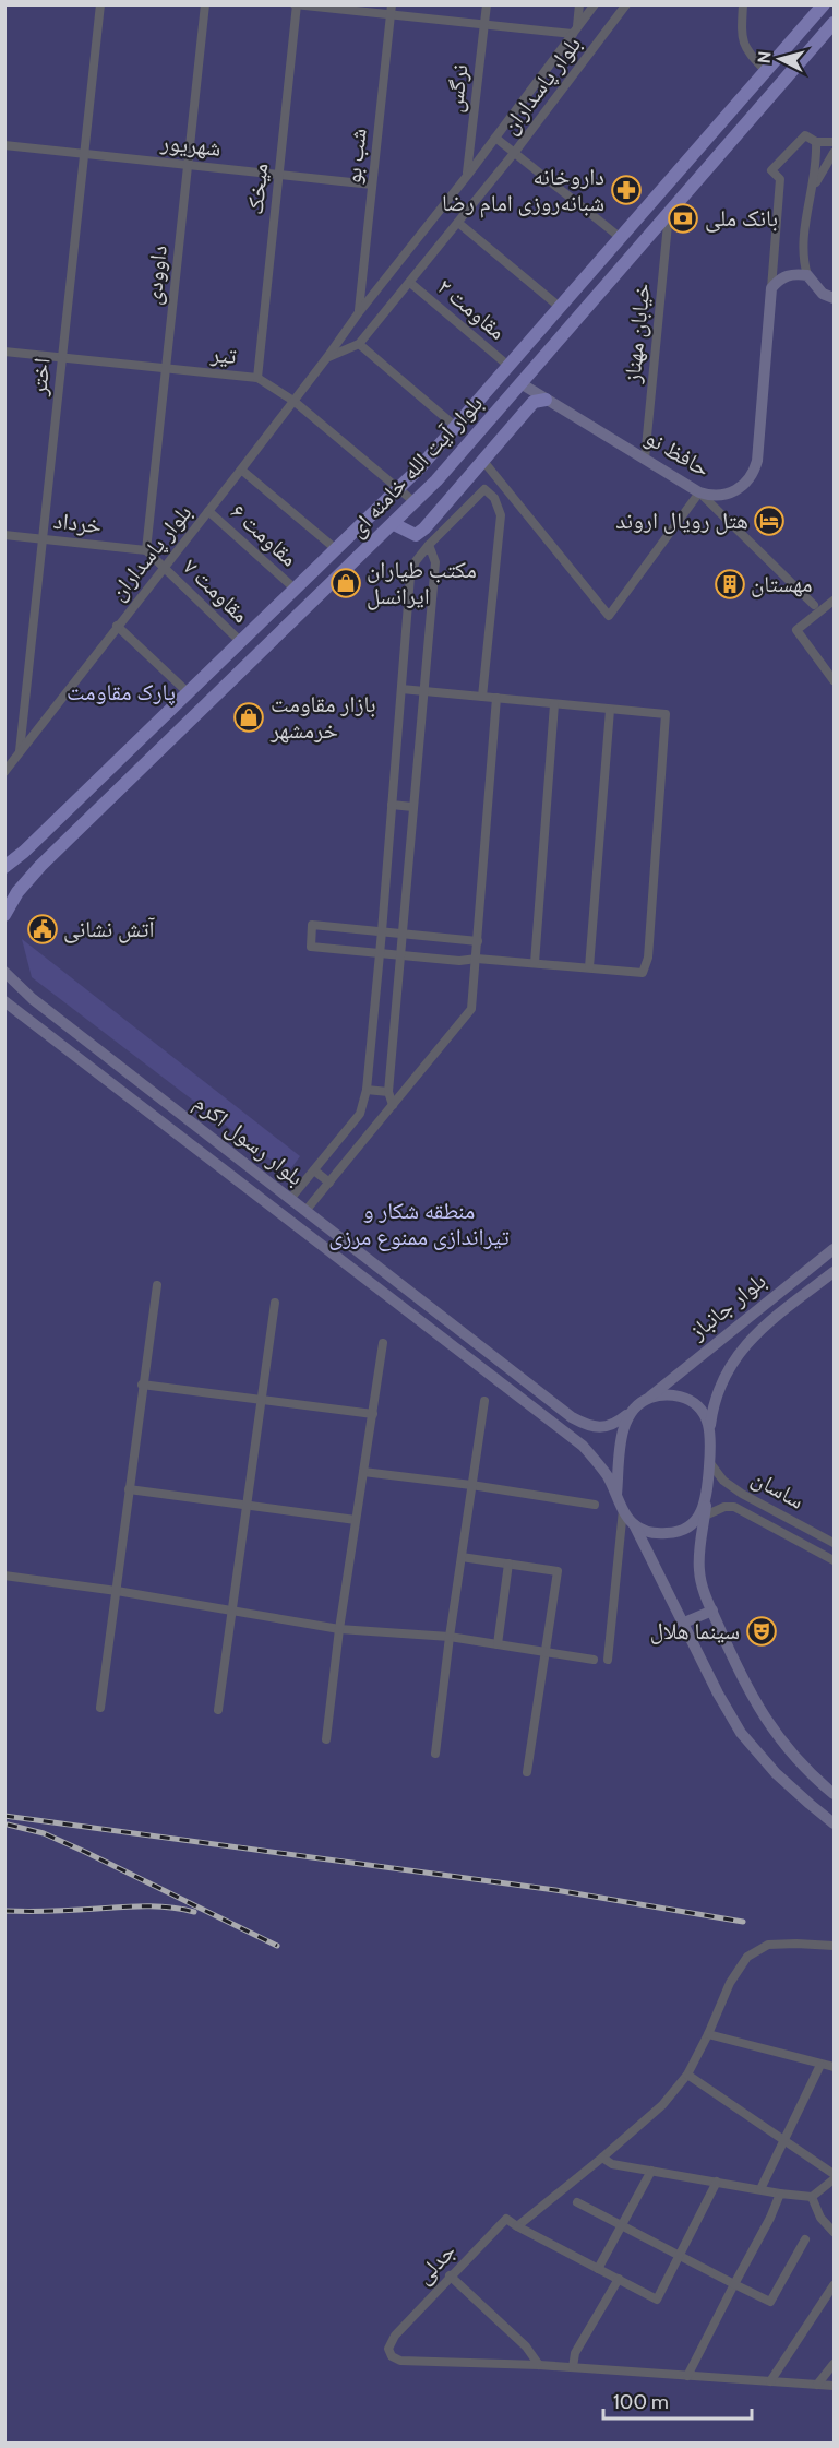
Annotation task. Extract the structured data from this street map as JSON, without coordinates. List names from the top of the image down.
{
  "streets": {
    "main road": [
      "حافظ نو",
      "بلوار آیت الله خامنه ای",
      "بلوار رسول اکرم",
      "بلوار جانباز"
    ],
    "street": [
      "بلوار پاسداران",
      "نرگس",
      "شهریور",
      "شب بو",
      "میخک",
      "داوودی",
      "مقاومت ۲",
      "خیابان مهناز",
      "تیر",
      "اختر",
      "خرداد",
      "مقاومت ۶",
      "مقاومت ۷",
      "ساسان",
      "جدلی"
    ]
  },
  "crossings": [
    ["بلوار پاسداران", "نرگس"],
    ["بلوار پاسداران", "شب بو"],
    ["بلوار پاسداران", "مقاومت ۲"],
    ["بلوار پاسداران", "تیر"],
    ["بلوار پاسداران", "اختر"],
    ["بلوار پاسداران", "مقاومت ۶"],
    ["بلوار پاسداران", "مقاومت ۷"],
    ["شهریور", "شب بو"],
    ["شهریور", "میخک"],
    ["شهریور", "داوودی"],
    ["شهریور", "اختر"],
    ["میخک", "تیر"],
    ["داوودی", "تیر"],
    ["داوودی", "خرداد"],
    ["داوودی", "مقاومت ۷"],
    ["مقاومت ۲", "بلوار آیت الله خامنه ای"],
    ["خیابان مهناز", "حافظ نو"],
    ["خیابان مهناز", "بلوار آیت الله خامنه ای"],
    ["تیر", "اختر"],
    ["تیر", "بلوار آیت الله خامنه ای"],
    ["اختر", "خرداد"],
    ["حافظ نو", "بلوار آیت الله خامنه ای"],
    ["بلوار آیت الله خامنه ای", "مقاومت ۶"],
    ["بلوار آیت الله خامنه ای", "مقاومت ۷"],
    ["خرداد", "مقاومت ۷"],
    ["بلوار رسول اکرم", "بلوار جانباز"],
    ["بلوار رسول اکرم", "ساسان"],
    ["بلوار جانباز", "ساسان"]
  ],
  "parks": ["پارک مقاومت", "منطقه شکار و تیراندازی ممنوع مرزی"],
  "places": {
    "pharmacy": ["داروخانه شبانه‌روزی امام رضا"],
    "bank": ["بانک ملی"],
    "hotel": ["هتل رویال اروند"],
    "shop": ["مكتب طياران ايرانسل", "بازار مقاومت خرمشهر"],
    "building": ["مهستان"],
    "public building": ["آتش نشانی"],
    "theatre": ["سینما هلال"]
  },
  "scale_bar": "100 m",
  "north": "left"
}
